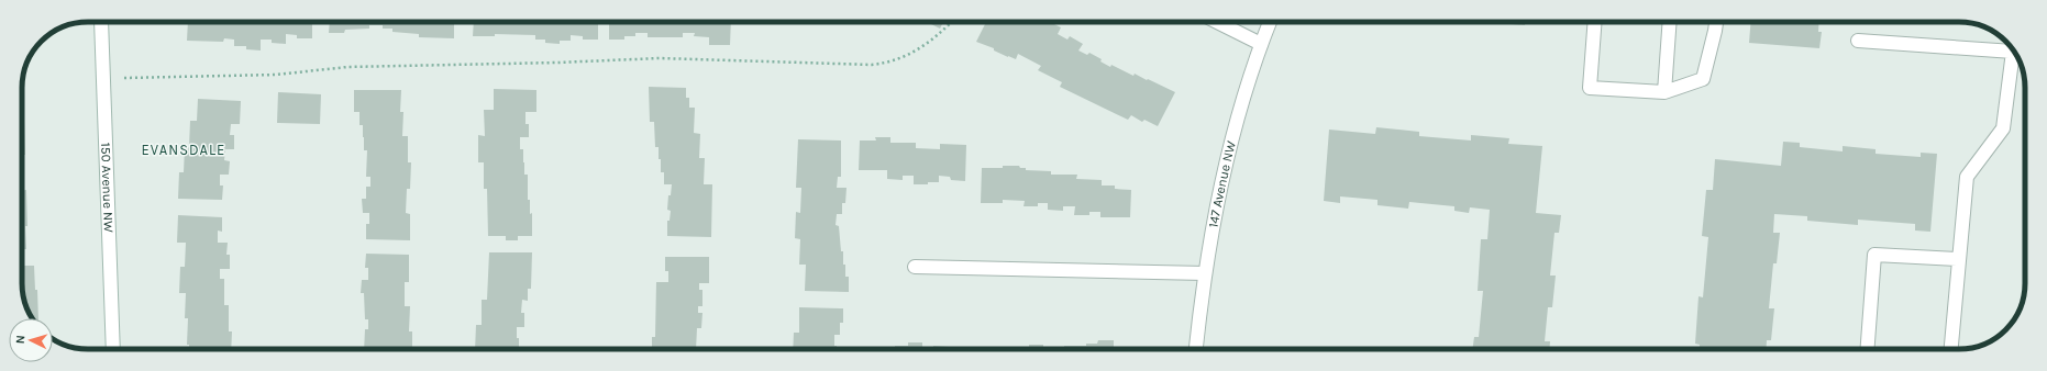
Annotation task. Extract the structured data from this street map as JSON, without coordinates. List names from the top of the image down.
{
  "streets": {
    "street": ["147 Avenue NW", "150 Avenue NW"]
  },
  "districts": ["EVANSDALE"],
  "north": "left"
}
